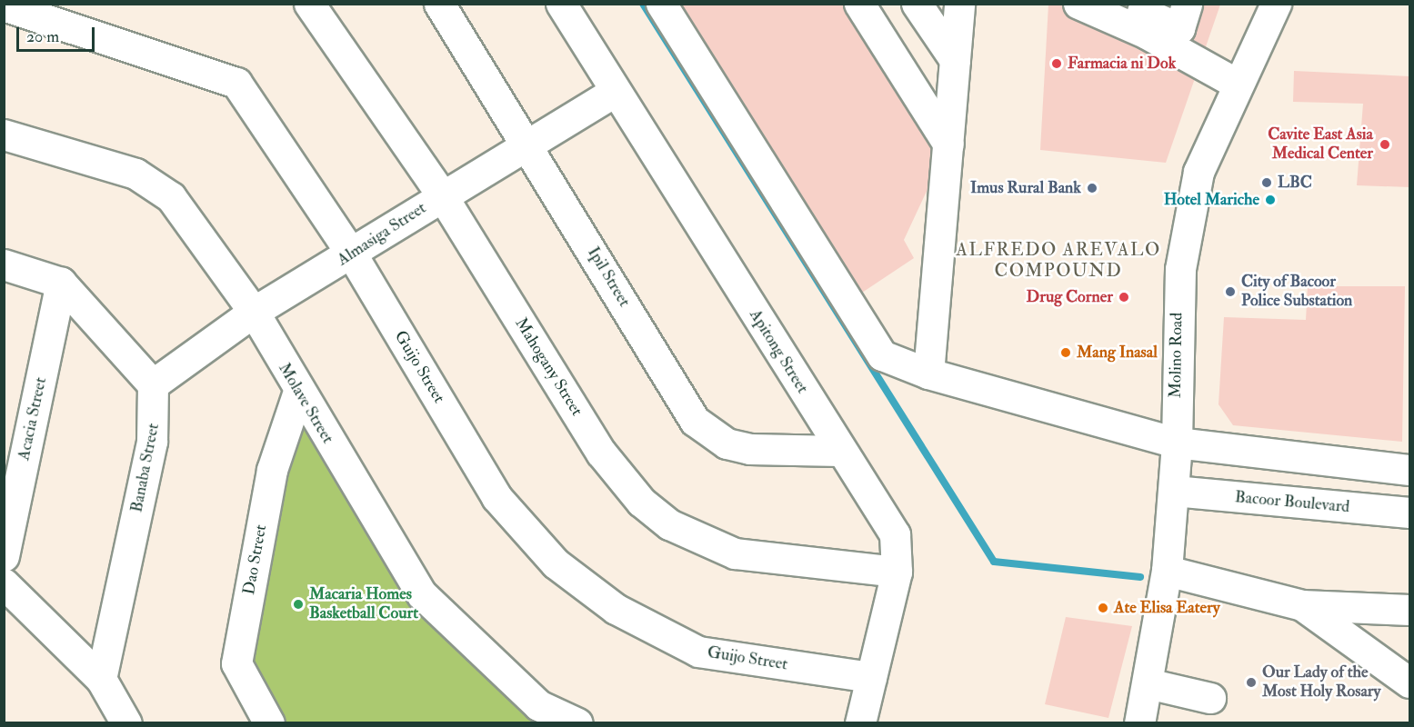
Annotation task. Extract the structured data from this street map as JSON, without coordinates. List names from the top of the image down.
{
  "streets": {
    "street": [
      "Almasiga Street",
      "Ipil Street",
      "Apitong Street",
      "Molino Road",
      "Guijo Street",
      "Mahogany Street",
      "Molave Street",
      "Acacia Street",
      "Banaba Street",
      "Bacoor Boulevard",
      "Dao Street"
    ]
  },
  "crossings": [
    ["Almasiga Street", "Ipil Street"],
    ["Almasiga Street", "Apitong Street"],
    ["Almasiga Street", "Guijo Street"],
    ["Almasiga Street", "Mahogany Street"],
    ["Almasiga Street", "Molave Street"],
    ["Almasiga Street", "Banaba Street"],
    ["Ipil Street", "Apitong Street"],
    ["Apitong Street", "Guijo Street"],
    ["Apitong Street", "Mahogany Street"],
    ["Molino Road", "Bacoor Boulevard"],
    ["Molave Street", "Dao Street"]
  ],
  "districts": ["ALFREDO AREVALO COMPOUND"],
  "places": [
    "Farmacia ni Dok",
    "Cavite East Asia Medical Center",
    "LBC",
    "Imus Rural Bank",
    "Hotel Mariche",
    "City of Bacoor Police Substation",
    "Drug Corner",
    "Mang Inasal",
    "Macaria Homes Basketball Court",
    "Ate Elisa Eatery",
    "Our Lady of the Most Holy Rosary"
  ],
  "scale_bar": "20 m"
}
